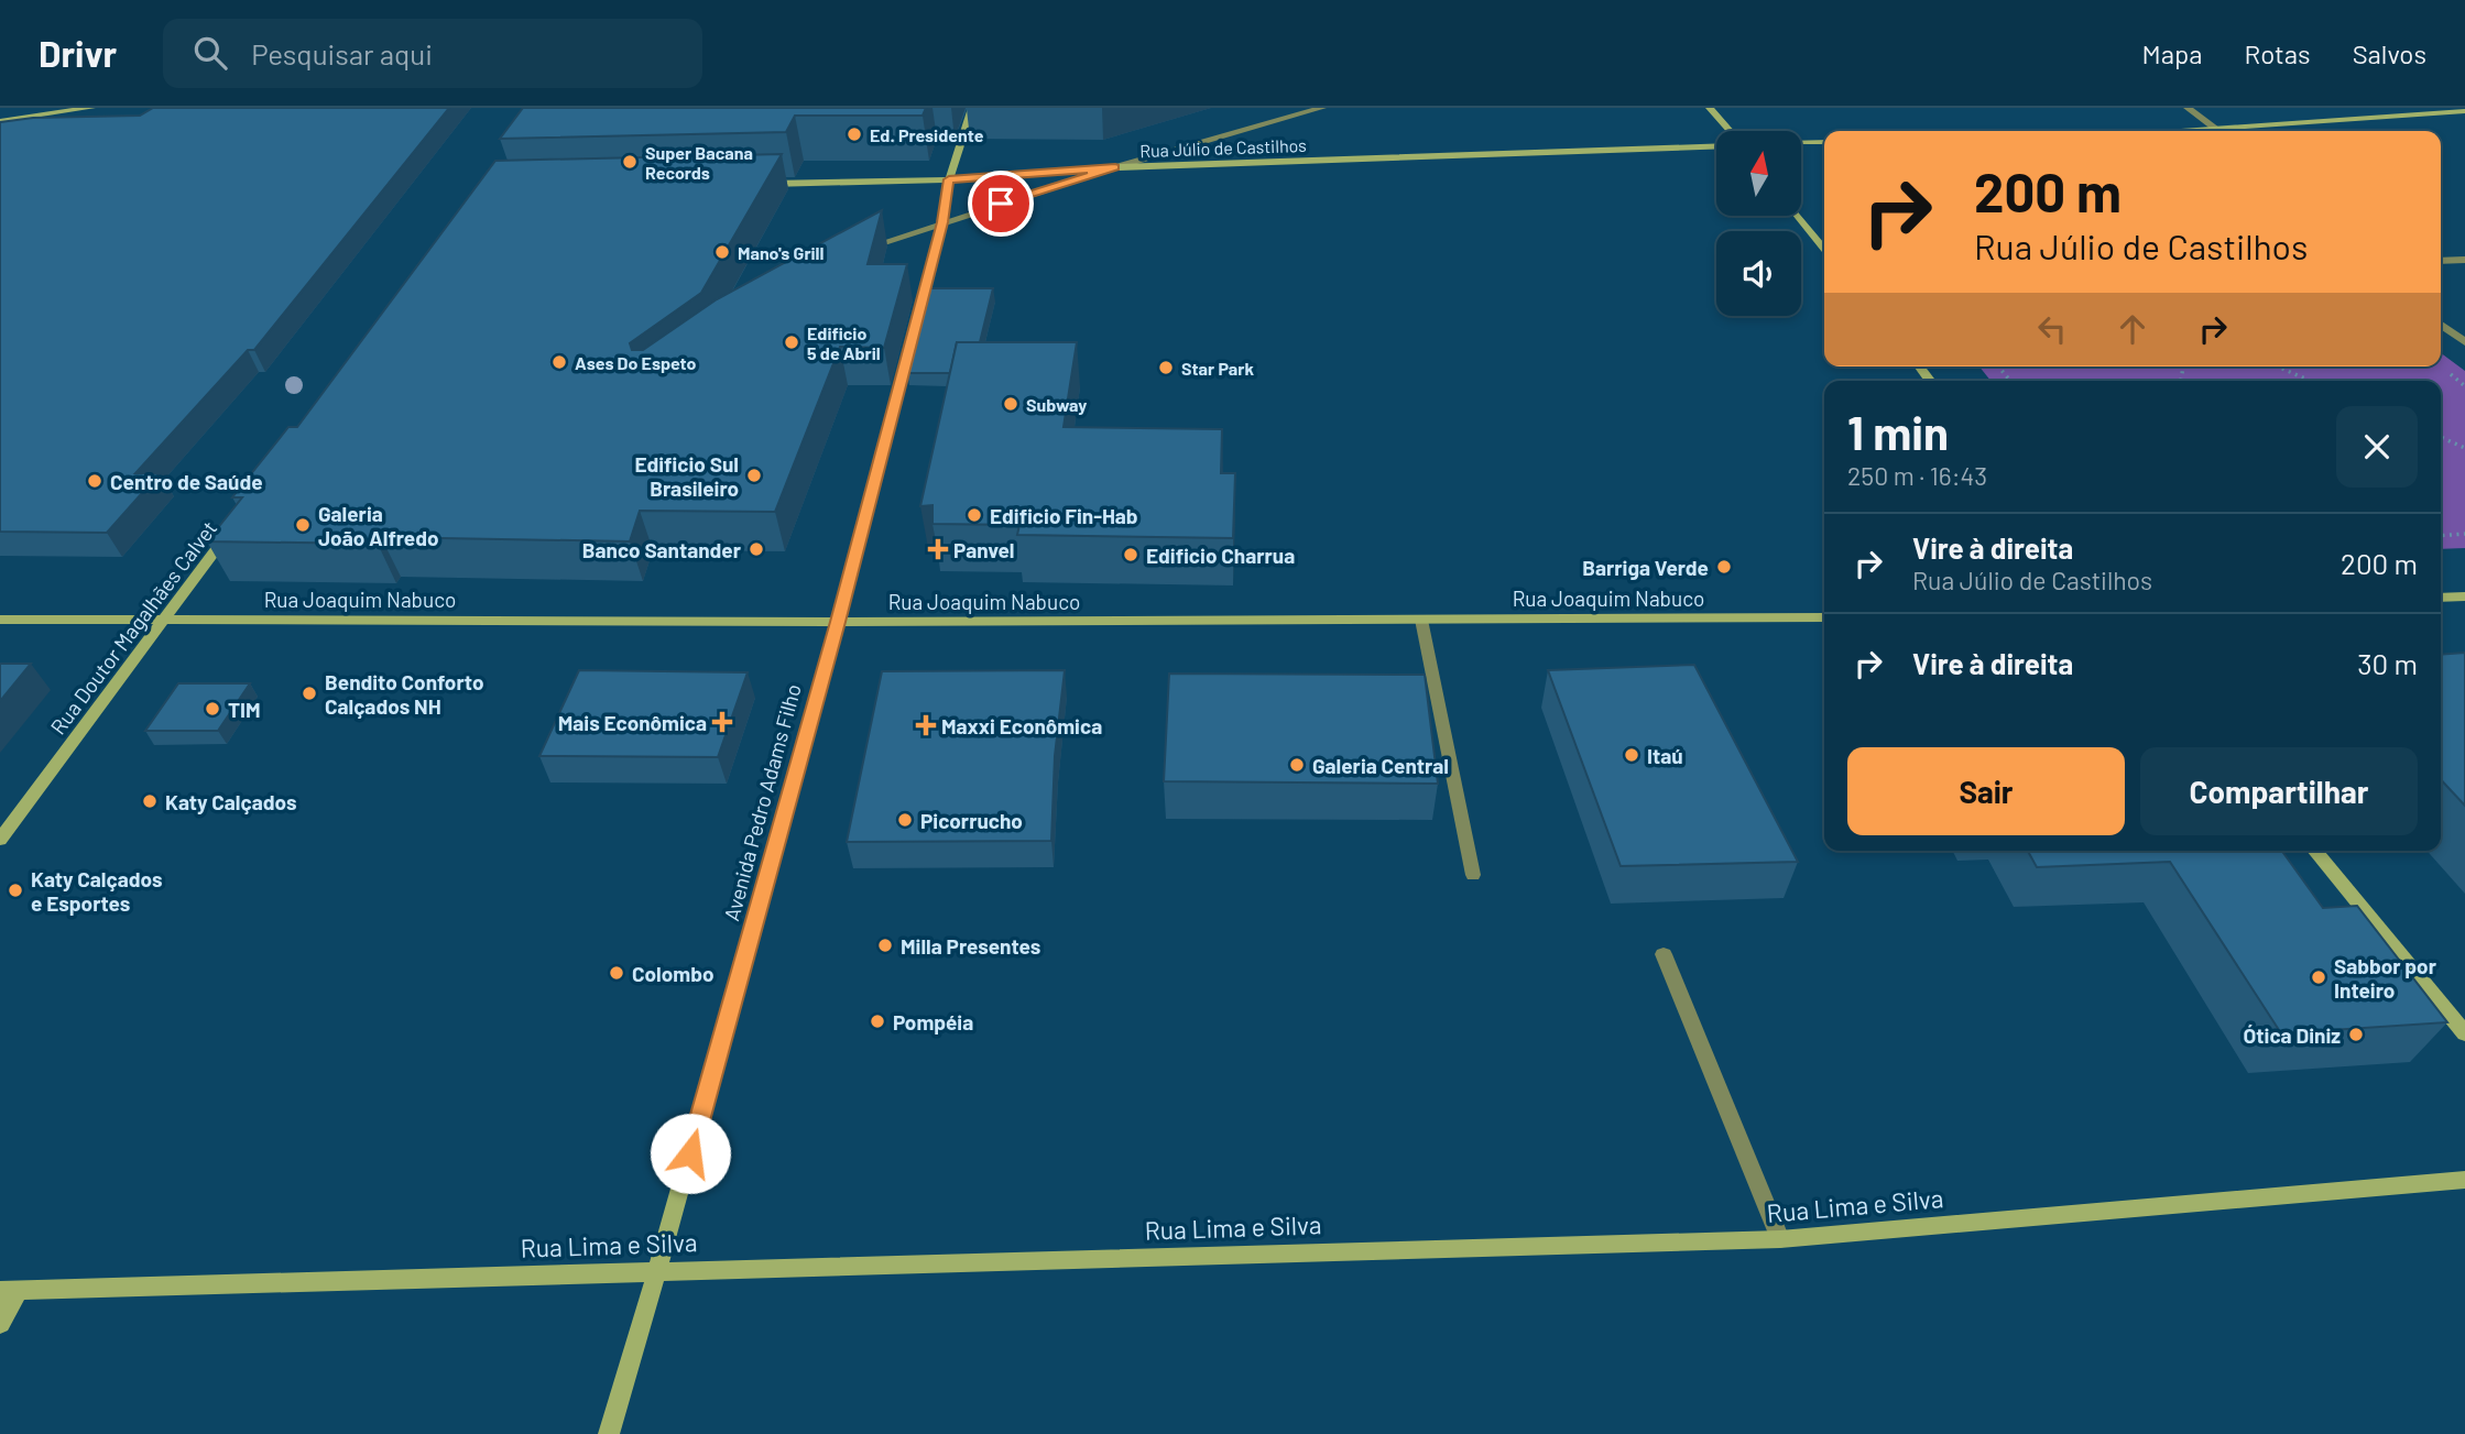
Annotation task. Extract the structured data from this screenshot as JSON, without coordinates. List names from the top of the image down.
{
  "streets": {
    "street": [
      "Rua Júlio de Castilhos",
      "Rua Joaquim Nabuco",
      "Rua Doutor Magalhães Calvet",
      "Avenida Pedro Adams Filho",
      "Rua Lima e Silva"
    ]
  },
  "crossings": [
    ["Rua Júlio de Castilhos", "Avenida Pedro Adams Filho"],
    ["Rua Joaquim Nabuco", "Rua Doutor Magalhães Calvet"],
    ["Rua Joaquim Nabuco", "Avenida Pedro Adams Filho"],
    ["Avenida Pedro Adams Filho", "Rua Lima e Silva"]
  ],
  "places": {
    "other": [
      "Ed. Presidente",
      "Super Bacana Records",
      "Mano's Grill",
      "Edificio 5 de Abril",
      "Ases Do Espeto",
      "Star Park",
      "Subway",
      "Edificio Sul Brasileiro",
      "Centro de Saúde",
      "Edificio Fin-Hab",
      "Galeria João Alfredo",
      "Banco Santander",
      "Edificio Charrua",
      "Barriga Verde",
      "Bendito Conforto Calçados NH",
      "TIM",
      "Itaú",
      "Galeria Central",
      "Katy Calçados",
      "Picorrucho",
      "Katy Calçados e Esportes",
      "Milla Presentes",
      "Colombo",
      "Sabbor por Inteiro",
      "Pompéia",
      "Ótica Diniz"
    ],
    "health": ["Panvel", "Mais Econômica", "Maxxi Econômica"]
  },
  "north": "top",
  "page": {
    "header": "Drivr",
    "search": "Pesquisar aqui",
    "nav": ["Mapa", "Rotas", "Salvos"],
    "turn": ["200 m", "Rua Júlio de Castilhos"],
    "heading": ["1 min", "250 m · 16:43"],
    "list": [
      {
        "name": "Vire à direita",
        "note": "Rua Júlio de Castilhos",
        "value": "200 m"
      },
      {
        "name": "Vire à direita",
        "value": "30 m"
      }
    ],
    "buttons": ["Sair", "Compartilhar"]
  }
}
